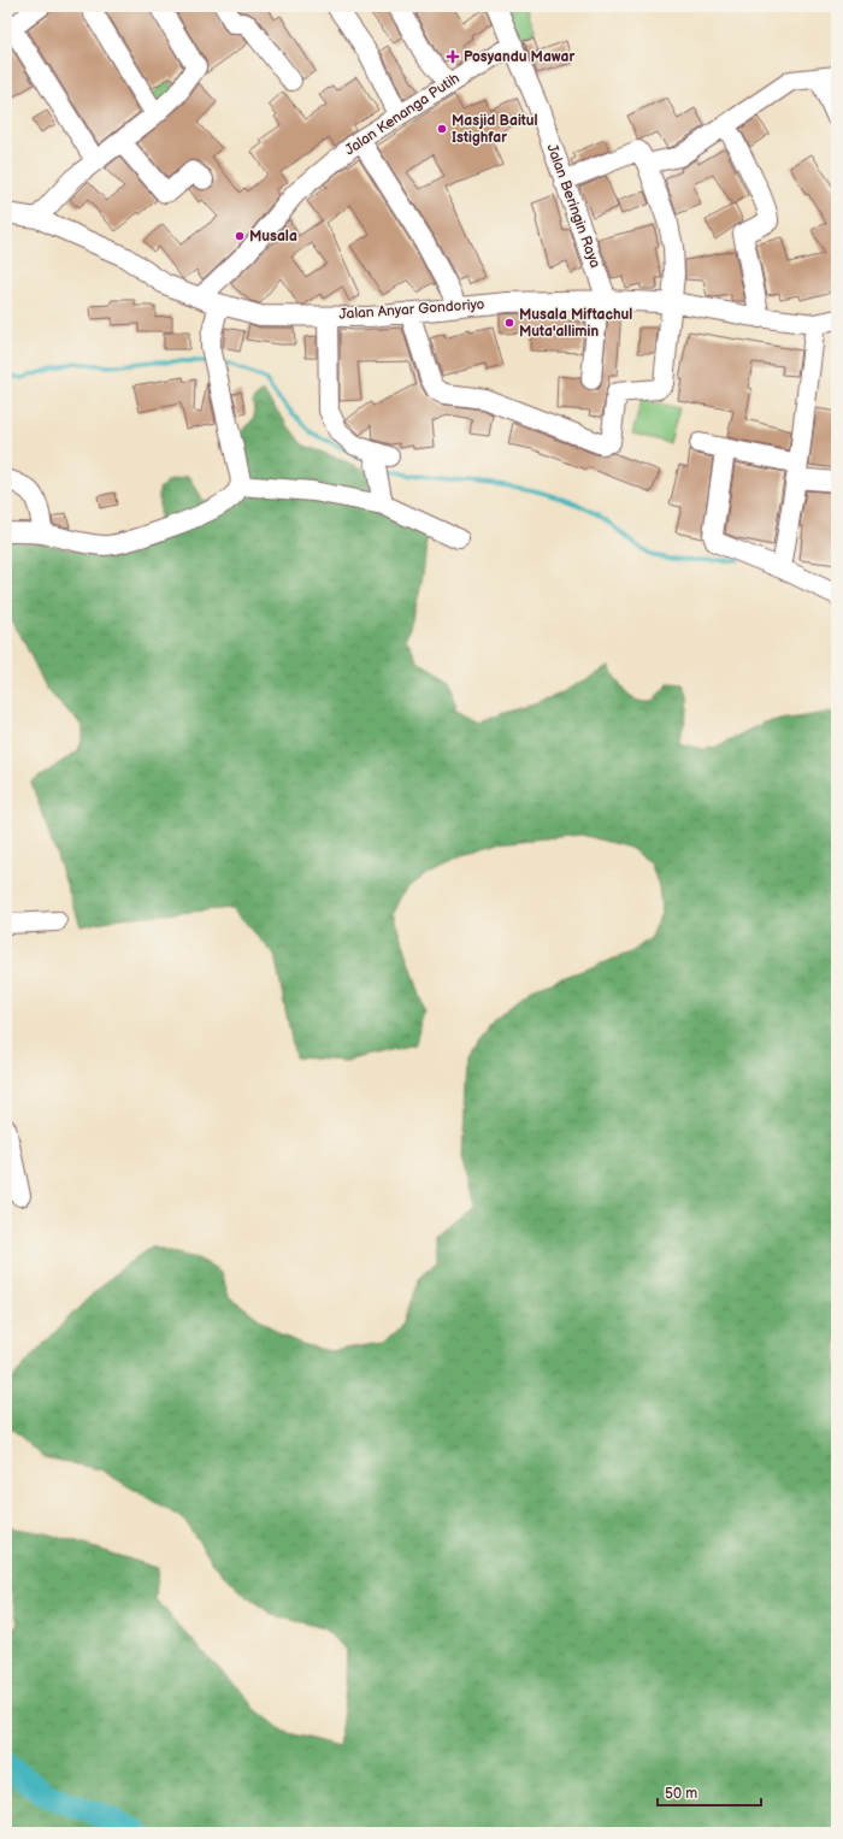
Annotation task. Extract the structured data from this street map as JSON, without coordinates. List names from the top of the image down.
{
  "streets": {
    "street": ["Jalan Kenanga Putih", "Jalan Beringin Raya", "Jalan Anyar Gondoriyo"]
  },
  "crossings": [
    ["Jalan Kenanga Putih", "Jalan Beringin Raya"],
    ["Jalan Kenanga Putih", "Jalan Anyar Gondoriyo"],
    ["Jalan Beringin Raya", "Jalan Anyar Gondoriyo"]
  ],
  "places": {
    "health": ["Posyandu Mawar"],
    "other": ["Masjid Baitul Istighfar", "Musala", "Musala Miftachul Muta'allimin"]
  },
  "scale_bar": "50 m"
}
